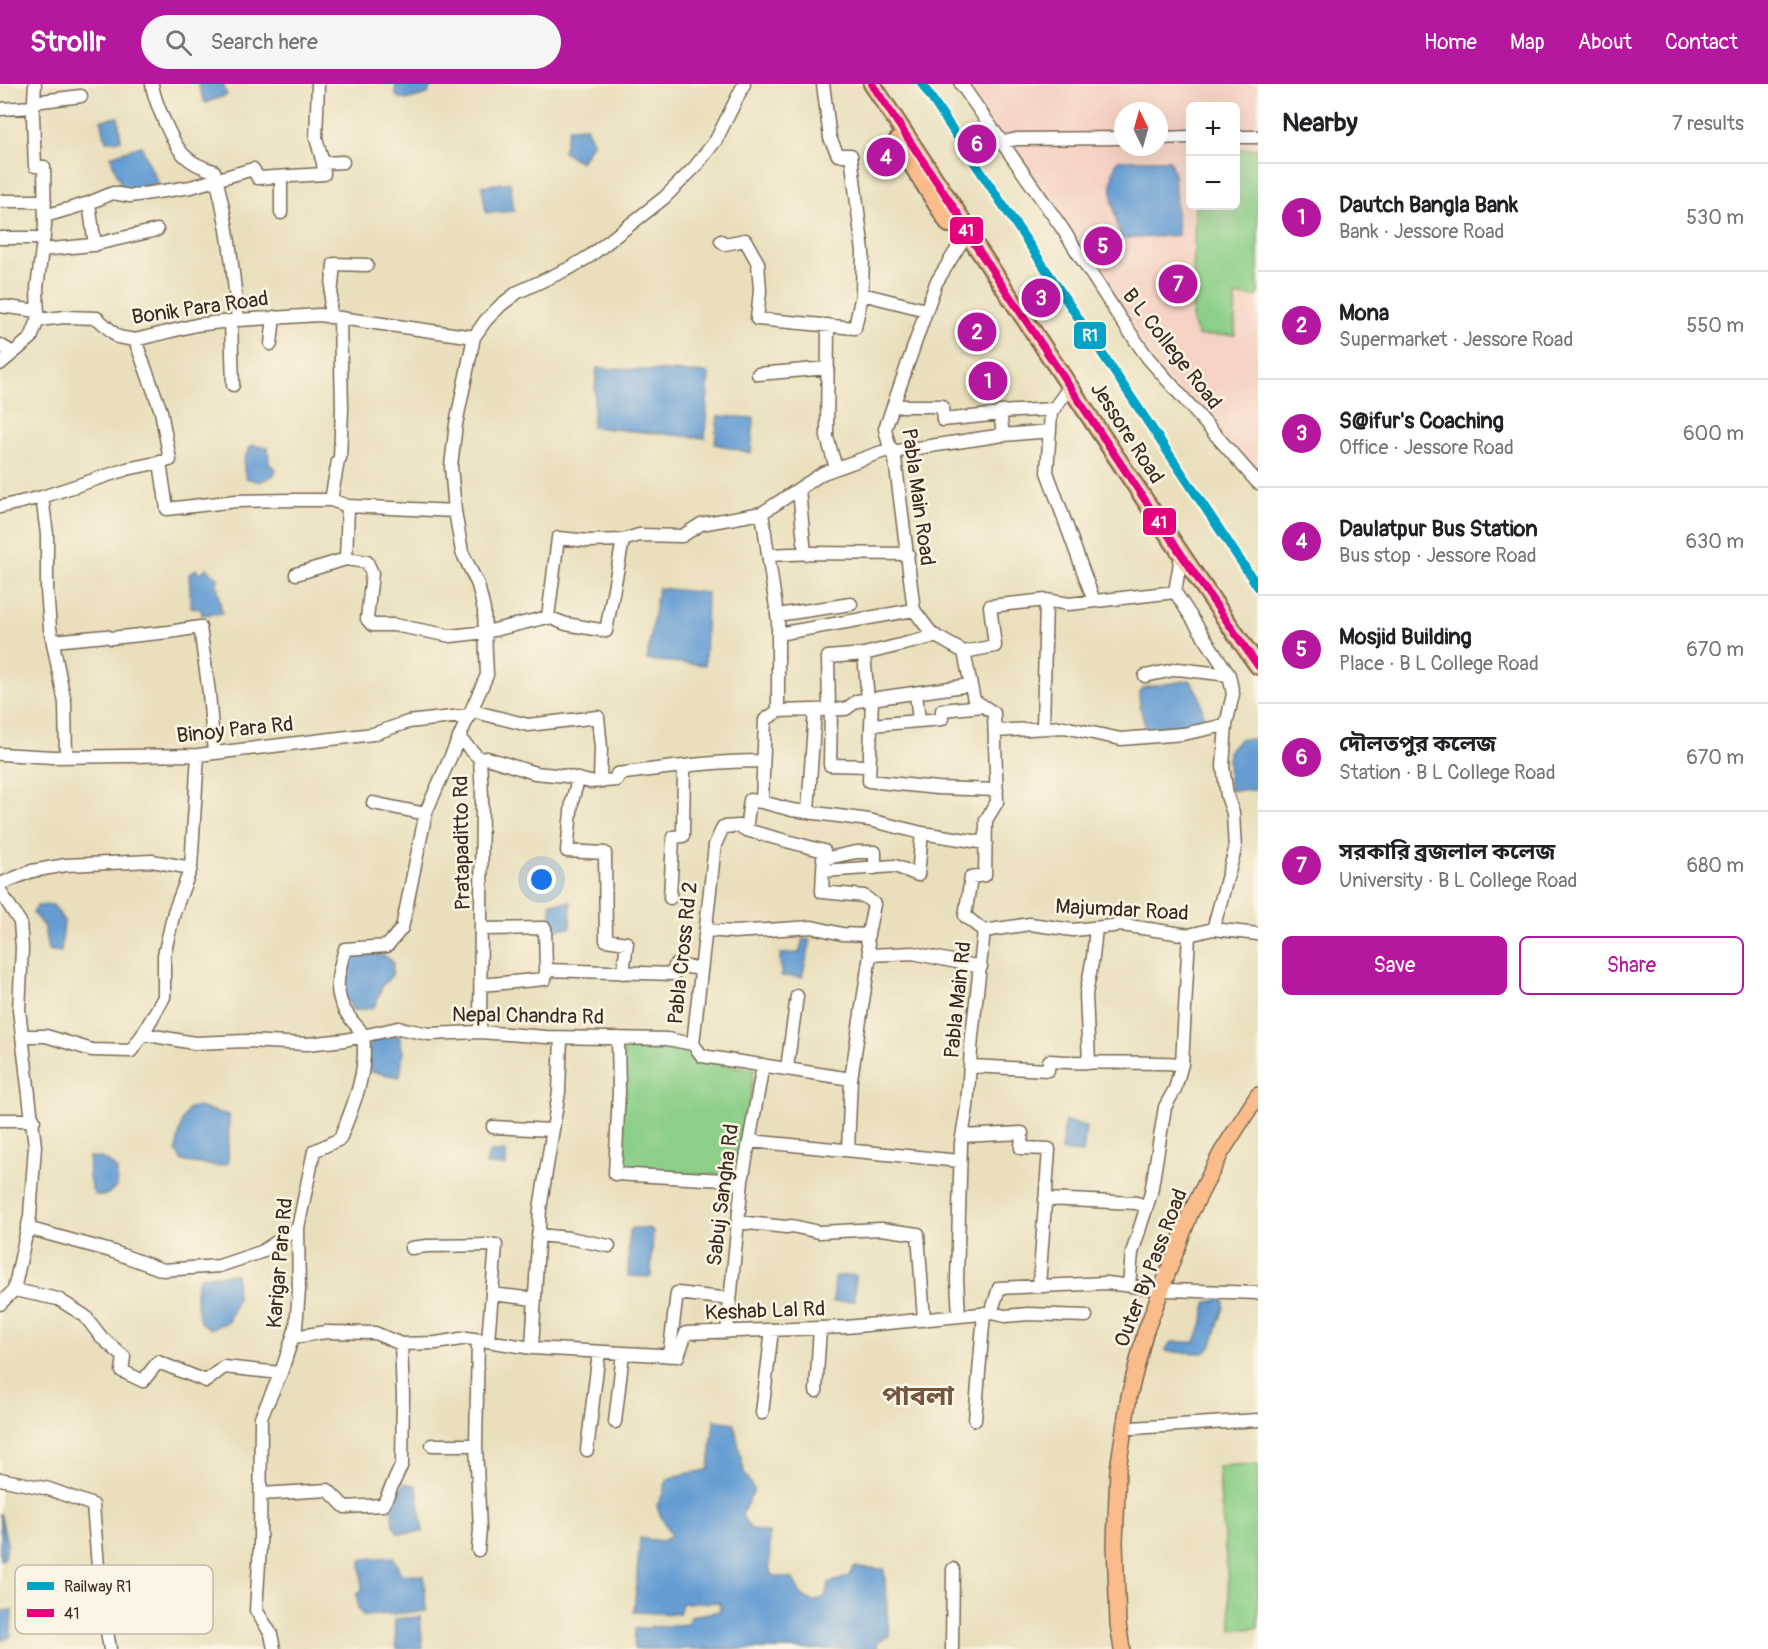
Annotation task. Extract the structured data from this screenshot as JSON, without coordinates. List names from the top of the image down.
{
  "streets": {
    "highway": ["Jessore Road"],
    "main road": ["Outer By Pass Road"],
    "street": [
      "Bonik Para Road",
      "B L College Road",
      "Pabla Main Road",
      "Binoy Para Rd",
      "Pratapaditto Rd",
      "Majumdar Road",
      "Pabla Cross Rd 2",
      "Pabla Main Rd",
      "Nepal Chandra Rd",
      "Sabuj Sangha Rd",
      "Karigar Para Rd",
      "Keshab Lal Rd"
    ]
  },
  "crossings": [
    ["Jessore Road", "Pabla Main Road"],
    ["Pratapaditto Rd", "Nepal Chandra Rd"],
    ["Majumdar Road", "Pabla Main Rd"],
    ["Pabla Cross Rd 2", "Nepal Chandra Rd"],
    ["Pabla Cross Rd 2", "Sabuj Sangha Rd"],
    ["Pabla Main Rd", "Keshab Lal Rd"],
    ["Nepal Chandra Rd", "Karigar Para Rd"],
    ["Sabuj Sangha Rd", "Keshab Lal Rd"]
  ],
  "districts": ["পাবলা"],
  "lines": ["rail line R1", "transit line 41"],
  "legend": ["Railway R1", "41"],
  "north": "top",
  "page": {
    "header": "Strollr",
    "search": "Search here",
    "nav": [
      "Home",
      "Map",
      "About",
      "Contact"
    ],
    "heading": ["Nearby", "7 results"],
    "map_buttons": ["+", "−"],
    "pins": [
      "6",
      "4",
      "5",
      "7",
      "3",
      "2",
      "1"
    ],
    "list": [
      {
        "mark": "1",
        "name": "Dautch Bangla Bank",
        "note": "Bank · Jessore Road",
        "value": "530 m"
      },
      {
        "mark": "2",
        "name": "Mona",
        "note": "Supermarket · Jessore Road",
        "value": "550 m"
      },
      {
        "mark": "3",
        "name": "S@ifur's Coaching",
        "note": "Office · Jessore Road",
        "value": "600 m"
      },
      {
        "mark": "4",
        "name": "Daulatpur Bus Station",
        "note": "Bus stop · Jessore Road",
        "value": "630 m"
      },
      {
        "mark": "5",
        "name": "Mosjid Building",
        "note": "Place · B L College Road",
        "value": "670 m"
      },
      {
        "mark": "6",
        "name": "দৌলতপুর কলেজ",
        "note": "Station · B L College Road",
        "value": "670 m"
      },
      {
        "mark": "7",
        "name": "সরকারি ব্রজলাল কলেজ",
        "note": "University · B L College Road",
        "value": "680 m"
      }
    ],
    "buttons": ["Save", "Share"]
  }
}
